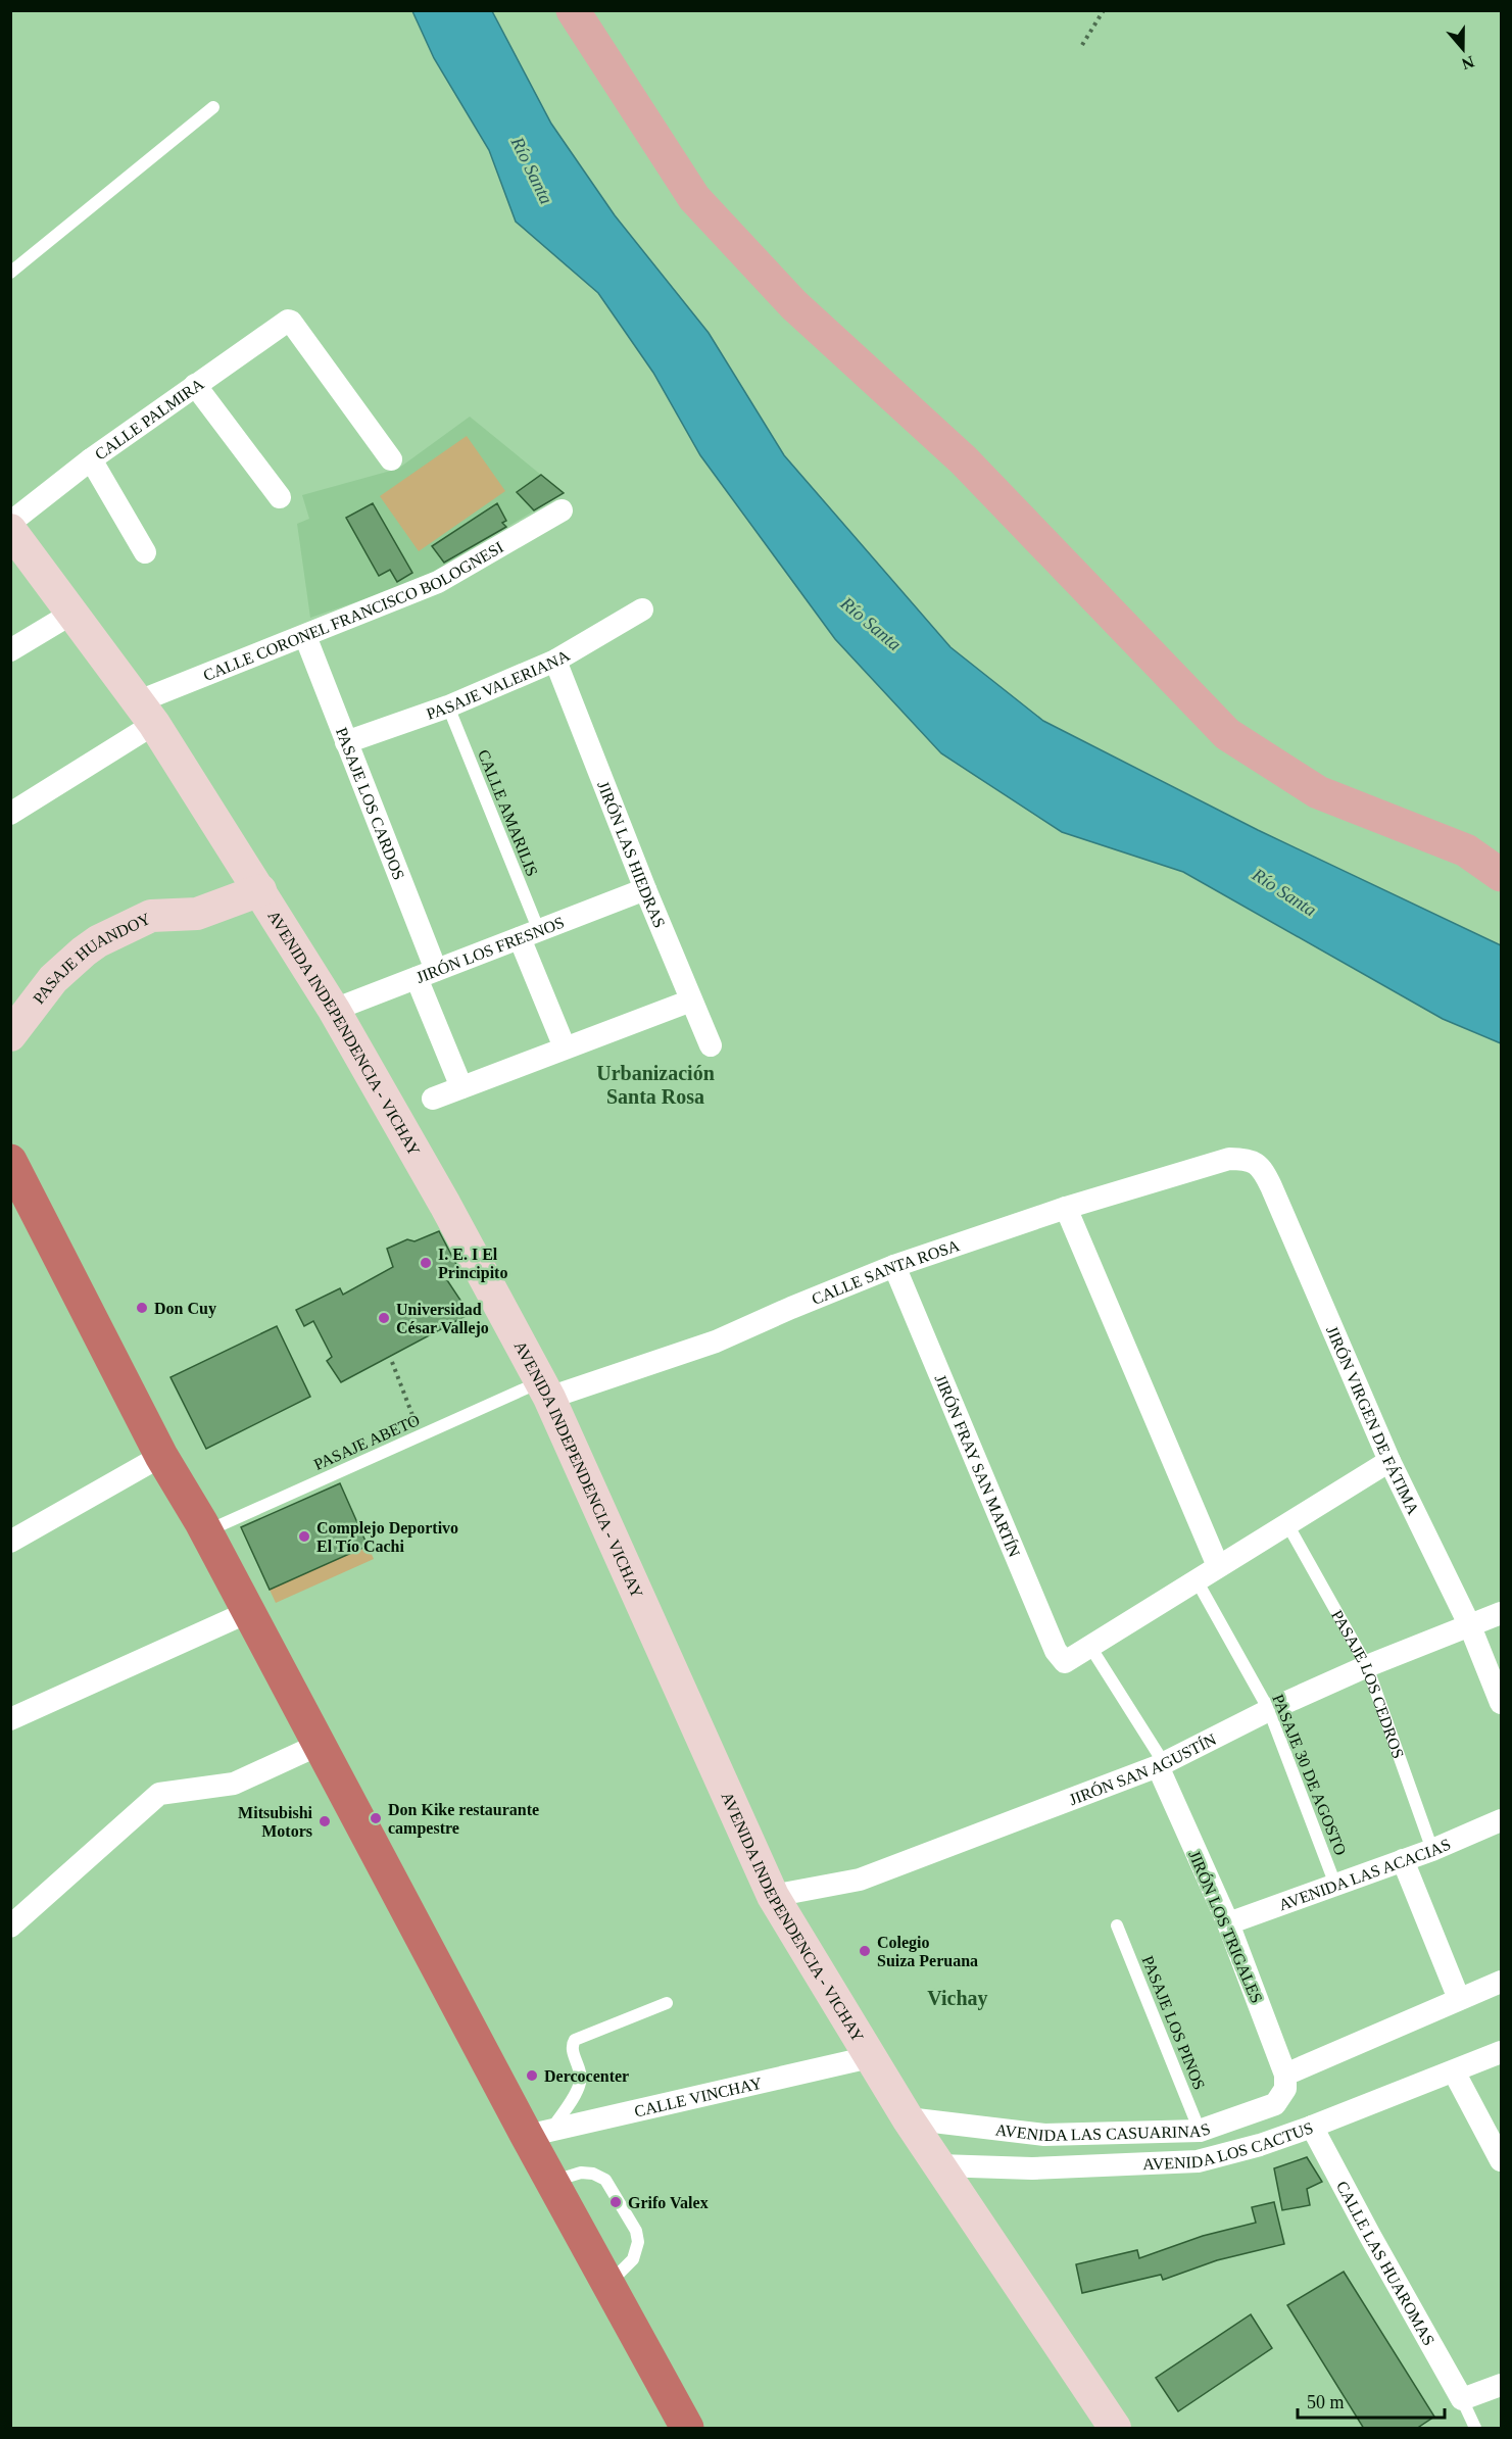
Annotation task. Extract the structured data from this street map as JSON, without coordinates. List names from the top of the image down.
{
  "streets": {
    "main road": ["PASAJE HUANDOY", "AVENIDA INDEPENDENCIA - VICHAY"],
    "street": [
      "CALLE PALMIRA",
      "CALLE CORONEL FRANCISCO BOLOGNESI",
      "PASAJE VALERIANA",
      "PASAJE LOS CARDOS",
      "JIRÓN LAS HIEDRAS",
      "JIRÓN LOS FRESNOS",
      "CALLE SANTA ROSA",
      "JIRÓN VIRGEN DE FÁTIMA",
      "JIRÓN FRAY SAN MARTÍN",
      "JIRÓN SAN AGUSTÍN",
      "AVENIDA LAS ACACIAS",
      "JIRÓN LOS TRIGALES",
      "CALLE VINCHAY",
      "AVENIDA LAS CASUARINAS",
      "AVENIDA LOS CACTUS",
      "CALLE LAS HUAROMAS"
    ],
    "lane": [
      "CALLE AMARILIS",
      "PASAJE ABETO",
      "PASAJE LOS CEDROS",
      "PASAJE 30 DE AGOSTO",
      "PASAJE LOS PINOS"
    ]
  },
  "crossings": [
    ["CALLE PALMIRA", "AVENIDA INDEPENDENCIA - VICHAY"],
    ["CALLE CORONEL FRANCISCO BOLOGNESI", "PASAJE LOS CARDOS"],
    ["CALLE CORONEL FRANCISCO BOLOGNESI", "AVENIDA INDEPENDENCIA - VICHAY"],
    ["PASAJE VALERIANA", "PASAJE LOS CARDOS"],
    ["PASAJE VALERIANA", "CALLE AMARILIS"],
    ["PASAJE VALERIANA", "JIRÓN LAS HIEDRAS"],
    ["PASAJE LOS CARDOS", "JIRÓN LOS FRESNOS"],
    ["CALLE AMARILIS", "JIRÓN LOS FRESNOS"],
    ["JIRÓN LAS HIEDRAS", "JIRÓN LOS FRESNOS"],
    ["JIRÓN LOS FRESNOS", "AVENIDA INDEPENDENCIA - VICHAY"],
    ["PASAJE HUANDOY", "AVENIDA INDEPENDENCIA - VICHAY"],
    ["AVENIDA INDEPENDENCIA - VICHAY", "CALLE SANTA ROSA"],
    ["AVENIDA INDEPENDENCIA - VICHAY", "PASAJE ABETO"],
    ["AVENIDA INDEPENDENCIA - VICHAY", "JIRÓN SAN AGUSTÍN"],
    ["AVENIDA INDEPENDENCIA - VICHAY", "CALLE VINCHAY"],
    ["AVENIDA INDEPENDENCIA - VICHAY", "AVENIDA LAS CASUARINAS"],
    ["AVENIDA INDEPENDENCIA - VICHAY", "AVENIDA LOS CACTUS"],
    ["CALLE SANTA ROSA", "JIRÓN VIRGEN DE FÁTIMA"],
    ["CALLE SANTA ROSA", "PASAJE ABETO"],
    ["CALLE SANTA ROSA", "JIRÓN FRAY SAN MARTÍN"],
    ["JIRÓN VIRGEN DE FÁTIMA", "JIRÓN SAN AGUSTÍN"],
    ["PASAJE LOS CEDROS", "JIRÓN SAN AGUSTÍN"],
    ["PASAJE LOS CEDROS", "AVENIDA LAS ACACIAS"],
    ["JIRÓN SAN AGUSTÍN", "PASAJE 30 DE AGOSTO"],
    ["JIRÓN SAN AGUSTÍN", "JIRÓN LOS TRIGALES"],
    ["PASAJE 30 DE AGOSTO", "AVENIDA LAS ACACIAS"],
    ["AVENIDA LAS ACACIAS", "JIRÓN LOS TRIGALES"],
    ["JIRÓN LOS TRIGALES", "AVENIDA LAS CASUARINAS"],
    ["PASAJE LOS PINOS", "AVENIDA LAS CASUARINAS"],
    ["AVENIDA LOS CACTUS", "CALLE LAS HUAROMAS"]
  ],
  "districts": ["Urbanización Santa Rosa", "Vichay"],
  "water": ["Río Santa"],
  "places": [
    "I. E. I El Principito",
    "Don Cuy",
    "Universidad César Vallejo",
    "Complejo Deportivo El Tío Cachi",
    "Don Kike restaurante campestre",
    "Mitsubishi Motors",
    "Colegio Suiza Peruana",
    "Dercocenter",
    "Grifo Valex"
  ],
  "scale_bar": "50 m",
  "north": "bottom"
}
